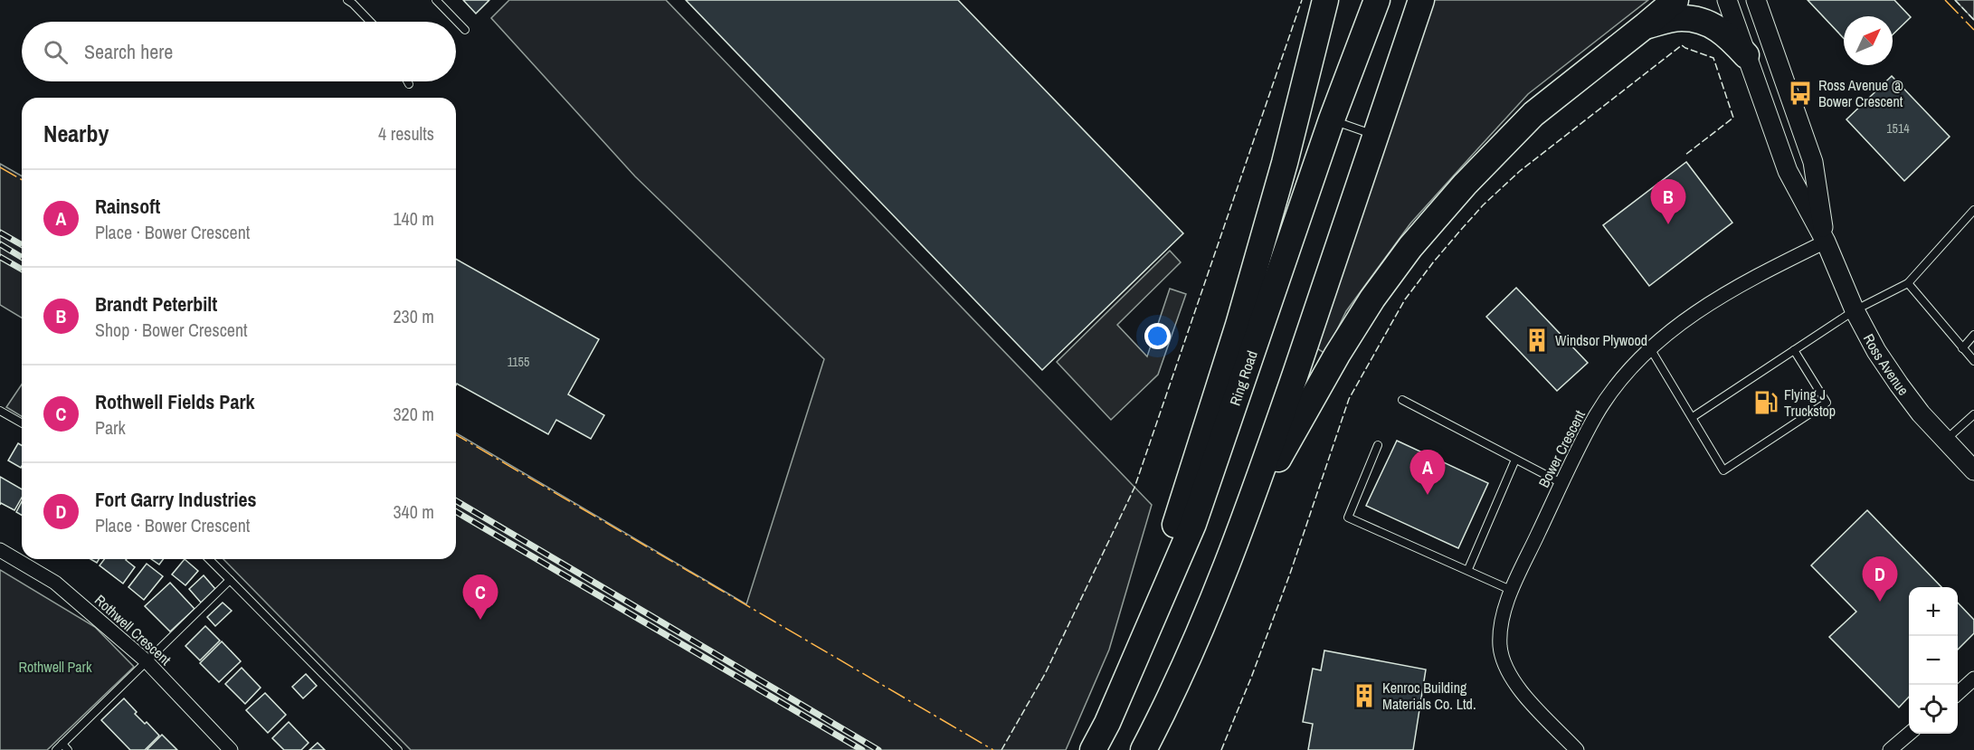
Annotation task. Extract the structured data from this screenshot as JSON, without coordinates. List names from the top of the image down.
{
  "streets": {
    "highway": ["Ring Road"],
    "main road": ["Ross Avenue"],
    "street": ["Bower Crescent", "Rothwell Crescent"]
  },
  "crossings": [
    ["Ross Avenue", "Bower Crescent"]
  ],
  "parks": ["Rothwell Park"],
  "places": {
    "bus stop": ["Ross Avenue @ Bower Crescent"],
    "building": ["Windsor Plywood", "Kenroc Building Materials Co. Ltd."],
    "fuel station": ["Flying J Truckstop"]
  },
  "house_numbers": ["1514", "1155"],
  "north": "top right",
  "page": {
    "search": "Search here",
    "heading": ["Nearby", "4 results"],
    "list": [
      {
        "mark": "A",
        "name": "Rainsoft",
        "note": "Place · Bower Crescent",
        "value": "140 m"
      },
      {
        "mark": "B",
        "name": "Brandt Peterbilt",
        "note": "Shop · Bower Crescent",
        "value": "230 m"
      },
      {
        "mark": "C",
        "name": "Rothwell Fields Park",
        "note": "Park",
        "value": "320 m"
      },
      {
        "mark": "D",
        "name": "Fort Garry Industries",
        "note": "Place · Bower Crescent",
        "value": "340 m"
      }
    ],
    "pins": [
      "B",
      "A",
      "D",
      "C"
    ],
    "map_buttons": ["+", "−"]
  }
}
